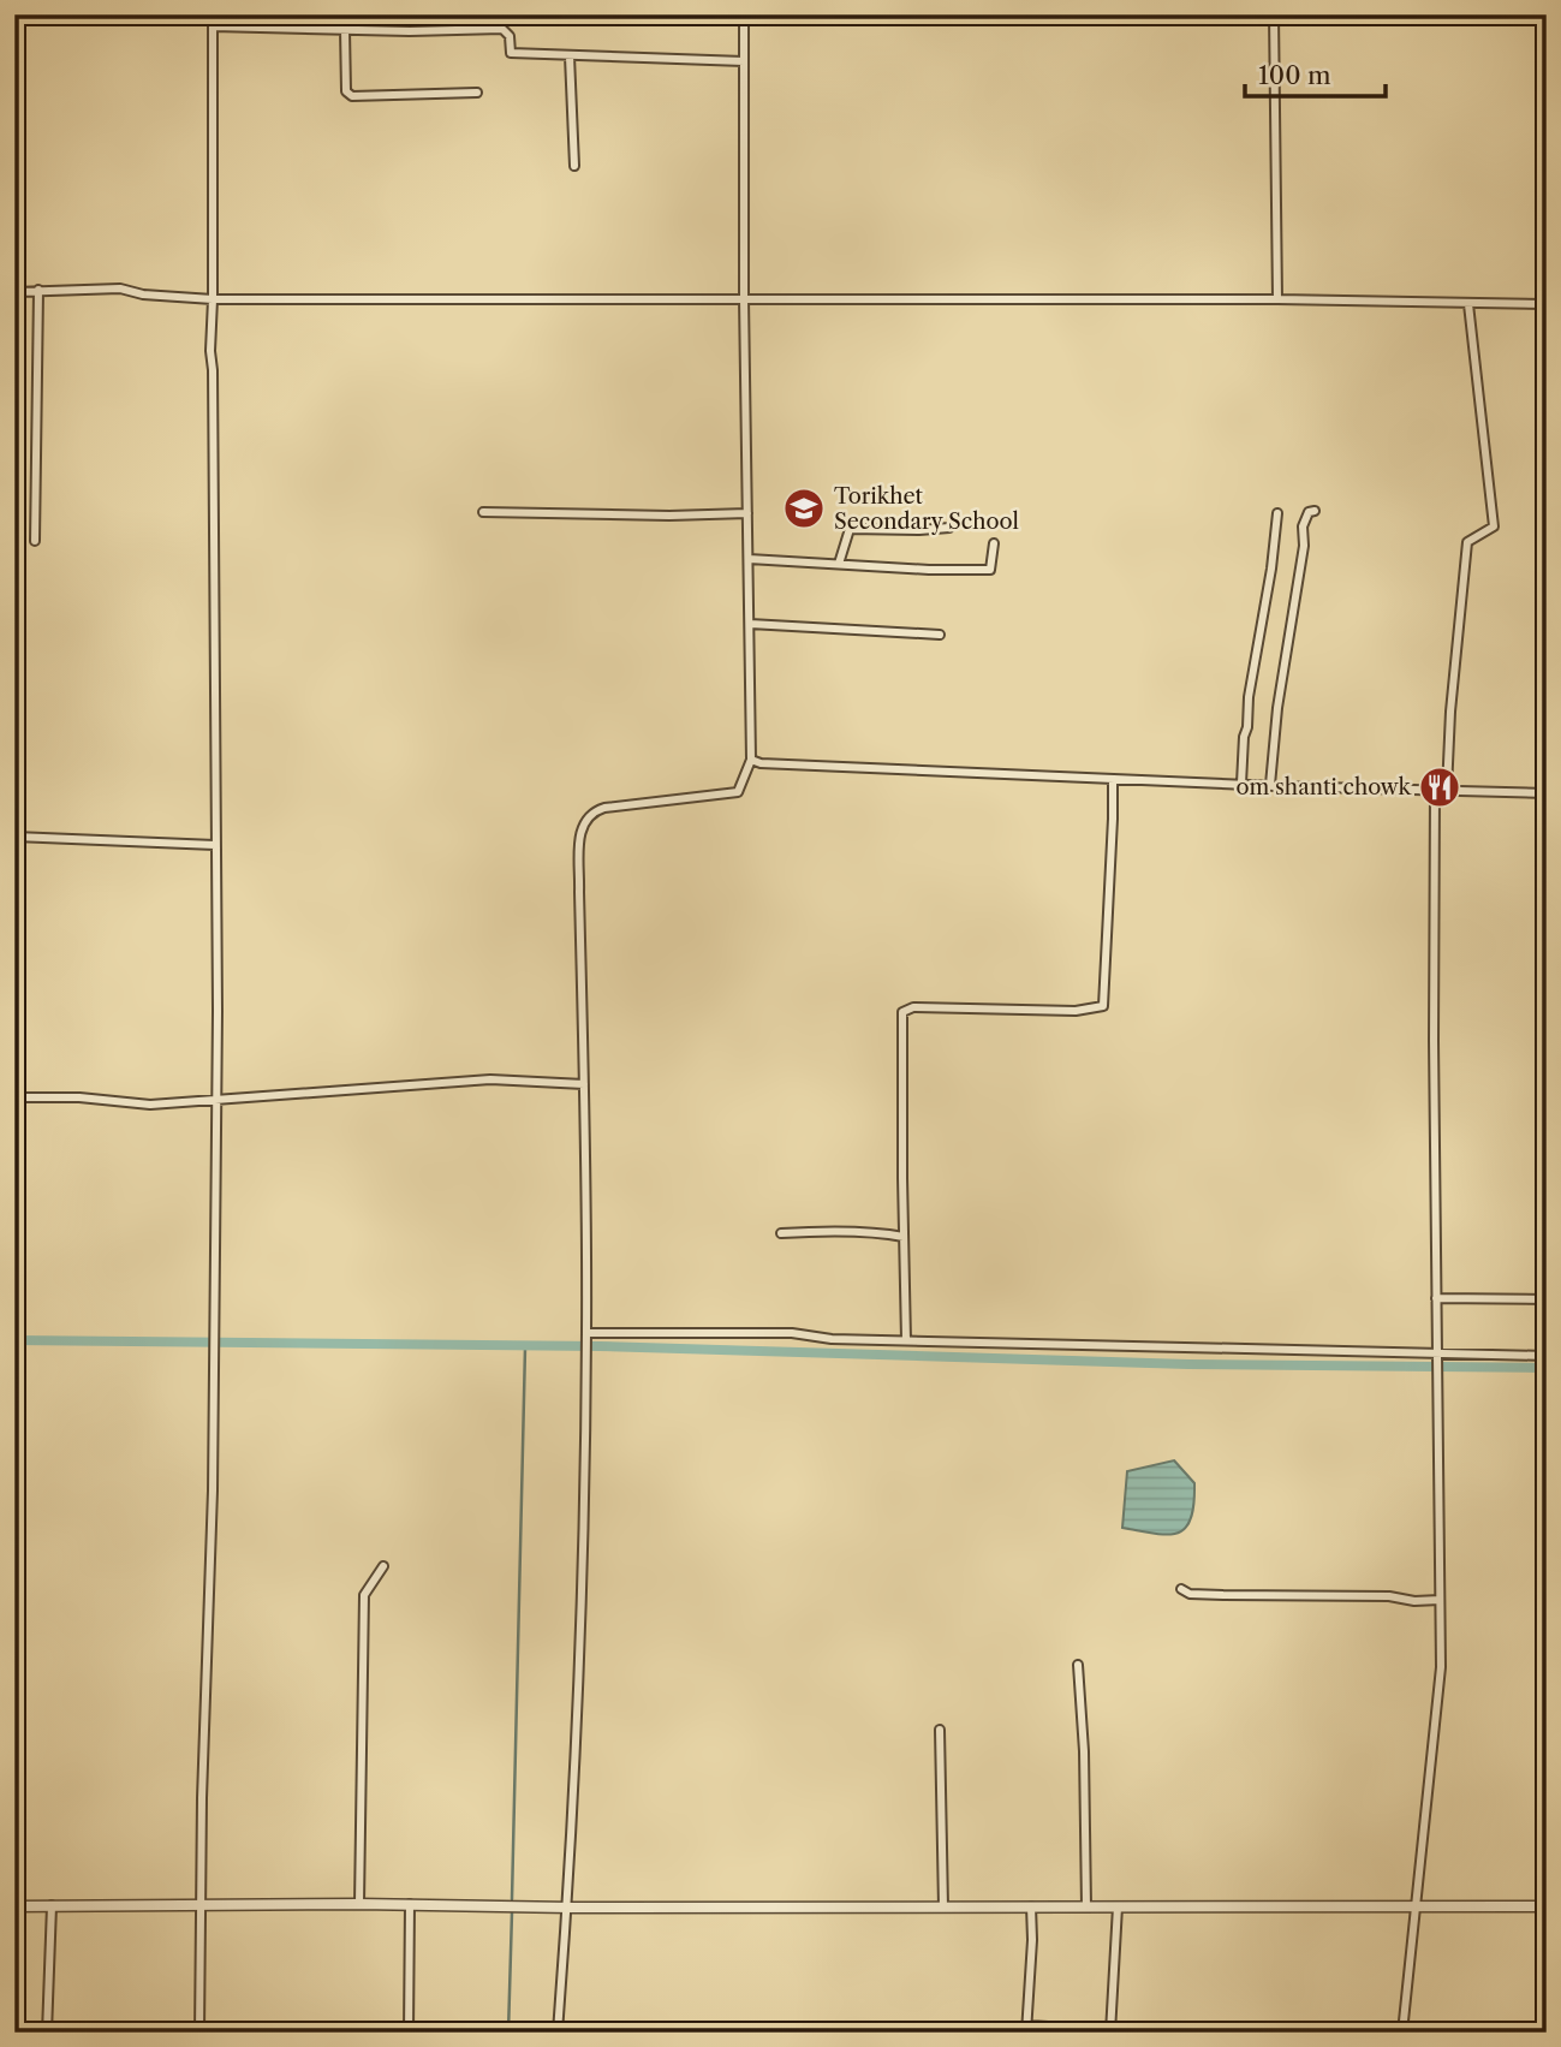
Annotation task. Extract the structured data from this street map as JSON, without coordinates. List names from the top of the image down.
{
  "places": {
    "school or university": ["Torikhet Secondary School"],
    "restaurant": ["om shanti chowk"]
  },
  "scale_bar": "100 m"
}
